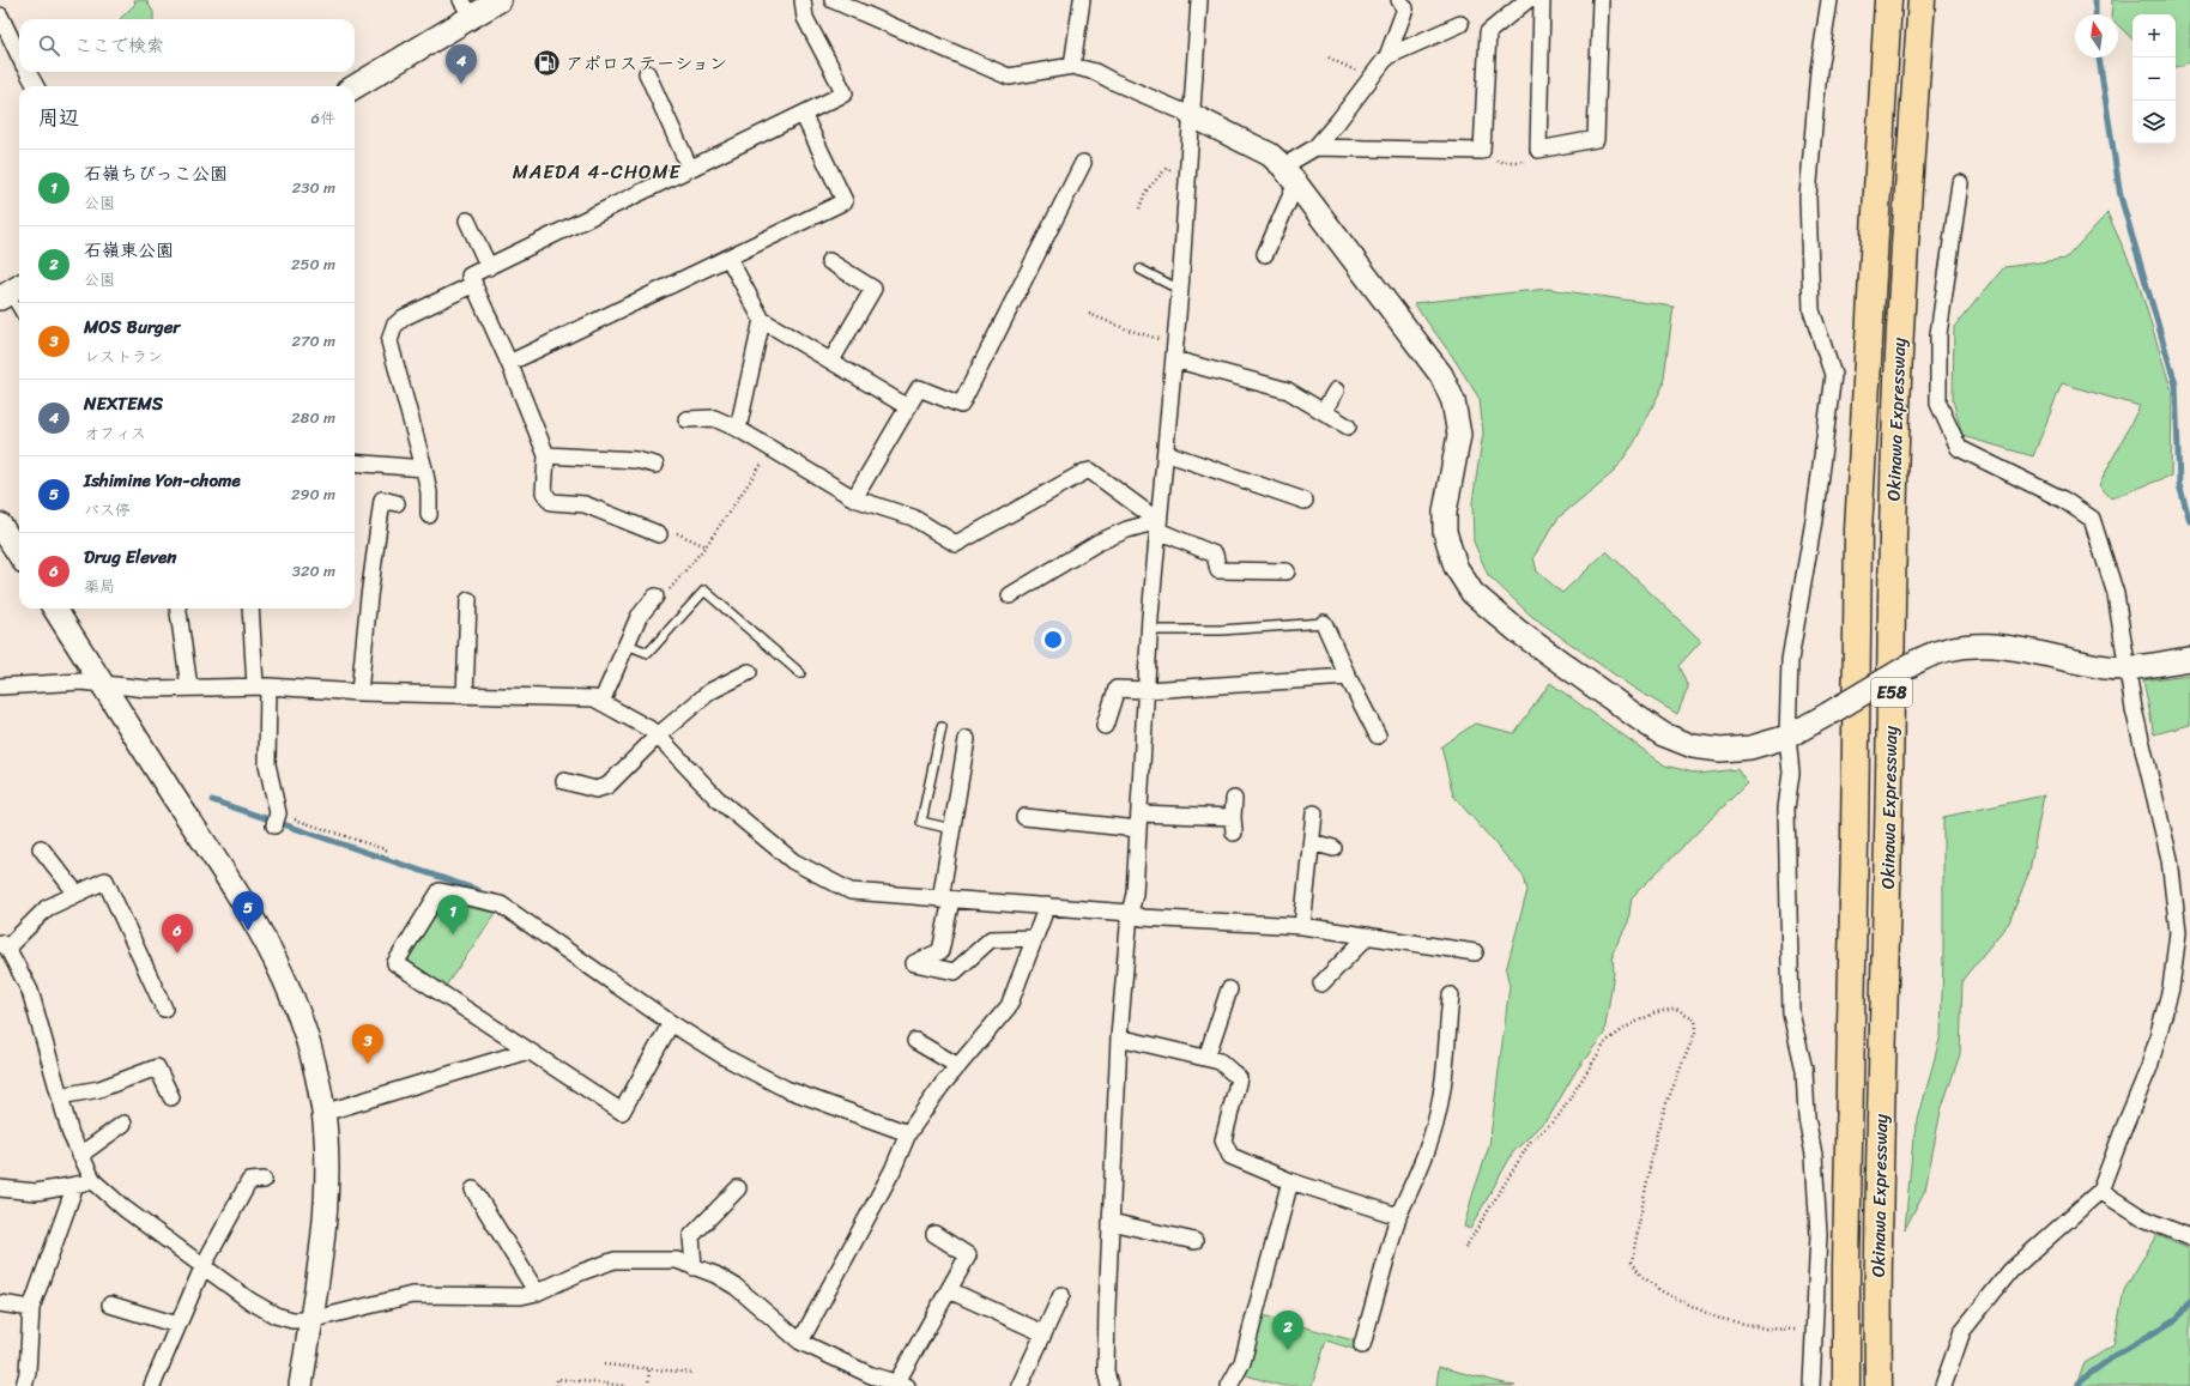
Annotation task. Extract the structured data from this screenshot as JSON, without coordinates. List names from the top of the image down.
{
  "streets": {
    "highway": ["Okinawa Expressway", "E58"]
  },
  "districts": ["MAEDA 4-CHOME"],
  "places": {
    "fuel station": ["アポロステーション"]
  },
  "north": "top",
  "page": {
    "map_buttons": ["+", "−"],
    "search": "ここで検索",
    "pins": [
      "4",
      "5",
      "1",
      "6",
      "3",
      "2"
    ],
    "heading": ["周辺", "6件"],
    "list": [
      {
        "mark": "1",
        "name": "石嶺ちびっこ公園",
        "note": "公園",
        "value": "230 m"
      },
      {
        "mark": "2",
        "name": "石嶺東公園",
        "note": "公園",
        "value": "250 m"
      },
      {
        "mark": "3",
        "name": "MOS Burger",
        "note": "レストラン",
        "value": "270 m"
      },
      {
        "mark": "4",
        "name": "NEXTEMS",
        "note": "オフィス",
        "value": "280 m"
      },
      {
        "mark": "5",
        "name": "Ishimine Yon-chome",
        "note": "バス停",
        "value": "290 m"
      },
      {
        "mark": "6",
        "name": "Drug Eleven",
        "note": "薬局",
        "value": "320 m"
      }
    ]
  }
}
